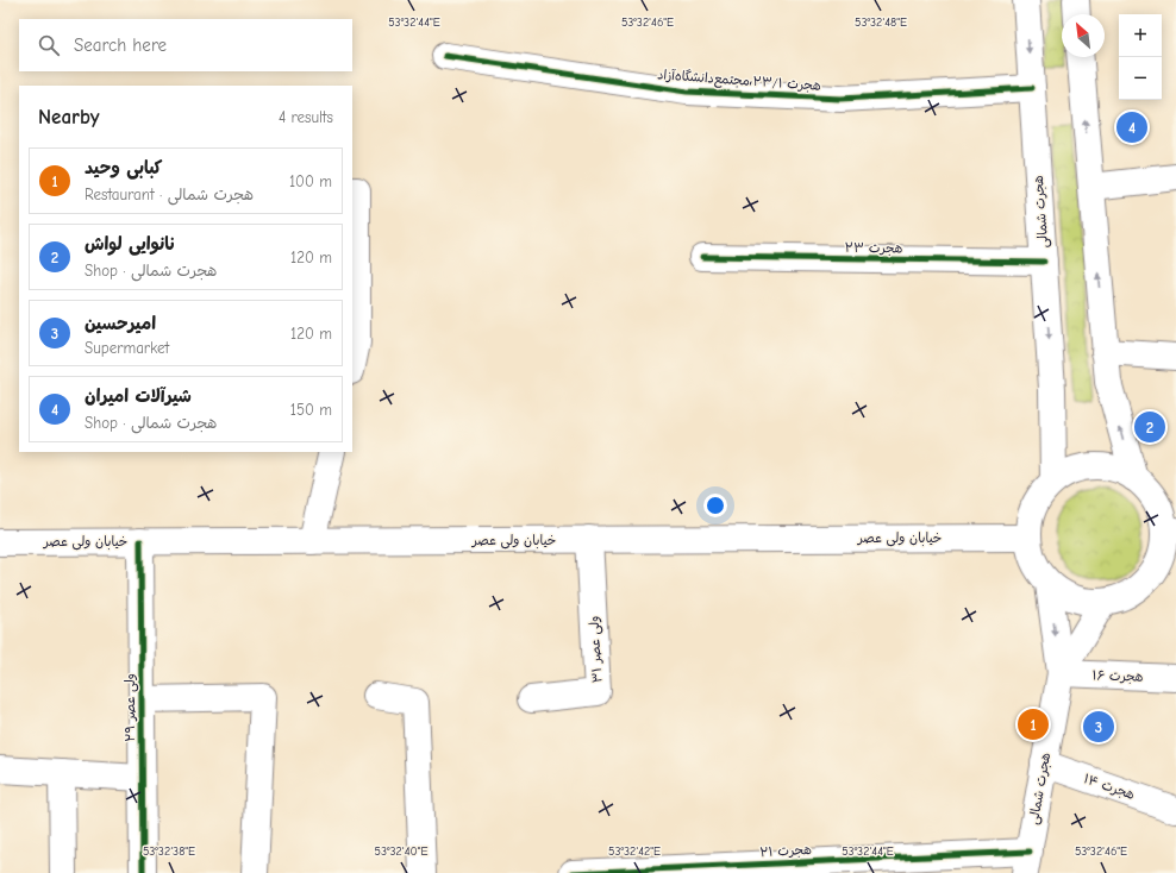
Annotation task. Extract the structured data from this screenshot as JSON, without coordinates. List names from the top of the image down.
{
  "streets": {
    "street": [
      "هجرت ۲۳/۱،مجتمع‌دانشگاه‌آزاد",
      "هجرت شمالی",
      "هجرت ۲۳",
      "خیابان ولی عصر",
      "ولی عصر ۳۱",
      "هجرت ۱۶",
      "ولی عصر ۲۹",
      "هجرت ۱۴",
      "هجرت ۲۱"
    ]
  },
  "crossings": [
    ["هجرت ۲۳/۱،مجتمع‌دانشگاه‌آزاد", "هجرت شمالی"],
    ["هجرت شمالی", "هجرت ۲۳"],
    ["هجرت شمالی", "خیابان ولی عصر"],
    ["هجرت شمالی", "هجرت ۱۶"],
    ["هجرت شمالی", "هجرت ۱۴"],
    ["هجرت شمالی", "هجرت ۲۱"],
    ["خیابان ولی عصر", "ولی عصر ۳۱"],
    ["خیابان ولی عصر", "ولی عصر ۲۹"]
  ],
  "north": "top left",
  "page": {
    "map_buttons": ["+", "−"],
    "search": "Search here",
    "heading": ["Nearby", "4 results"],
    "pins": [
      "4",
      "2",
      "1",
      "3"
    ],
    "list": [
      {
        "mark": "1",
        "name": "کبابی وحید",
        "note": "Restaurant · هجرت شمالی",
        "value": "100 m"
      },
      {
        "mark": "2",
        "name": "نانوایی لواش",
        "note": "Shop · هجرت شمالی",
        "value": "120 m"
      },
      {
        "mark": "3",
        "name": "امیرحسین",
        "note": "Supermarket",
        "value": "120 m"
      },
      {
        "mark": "4",
        "name": "شیرآلات امیران",
        "note": "Shop · هجرت شمالی",
        "value": "150 m"
      }
    ]
  },
  "coordinates": [
    "53°32'44\"E",
    "53°32'46\"E",
    "53°32'48\"E",
    "53°32'38\"E",
    "53°32'40\"E",
    "53°32'42\"E"
  ]
}
